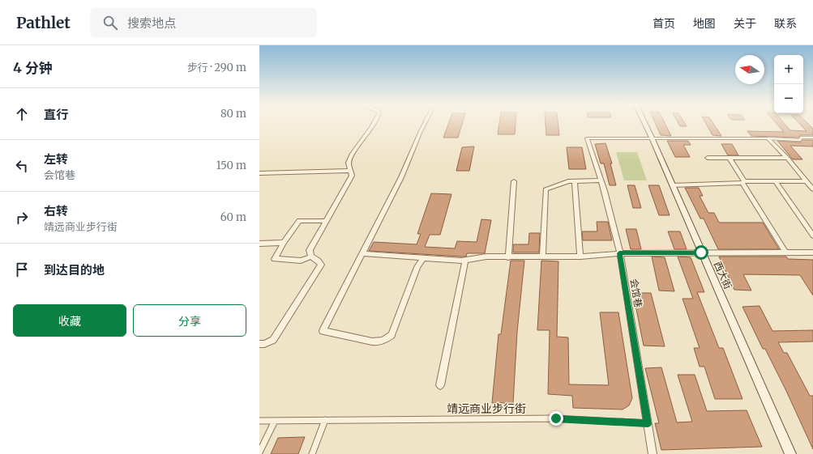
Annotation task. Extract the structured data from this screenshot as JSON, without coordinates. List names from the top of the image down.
{
  "streets": {
    "main road": ["西大街"],
    "street": ["会馆巷", "靖远商业步行街"]
  },
  "crossings": [
    ["西大街", "会馆巷"],
    ["会馆巷", "靖远商业步行街"]
  ],
  "north": "left",
  "page": {
    "header": "Pathlet",
    "search": "搜索地点",
    "nav": [
      "首页",
      "地图",
      "关于",
      "联系"
    ],
    "heading": ["4 分钟", "步行 · 290 m"],
    "map_buttons": ["+", "−"],
    "list": [
      ["直行", "80 m"],
      ["左转", "会馆巷", "150 m"],
      ["右转", "靖远商业步行街", "60 m"],
      "到达目的地"
    ],
    "buttons": ["收藏", "分享"]
  }
}
